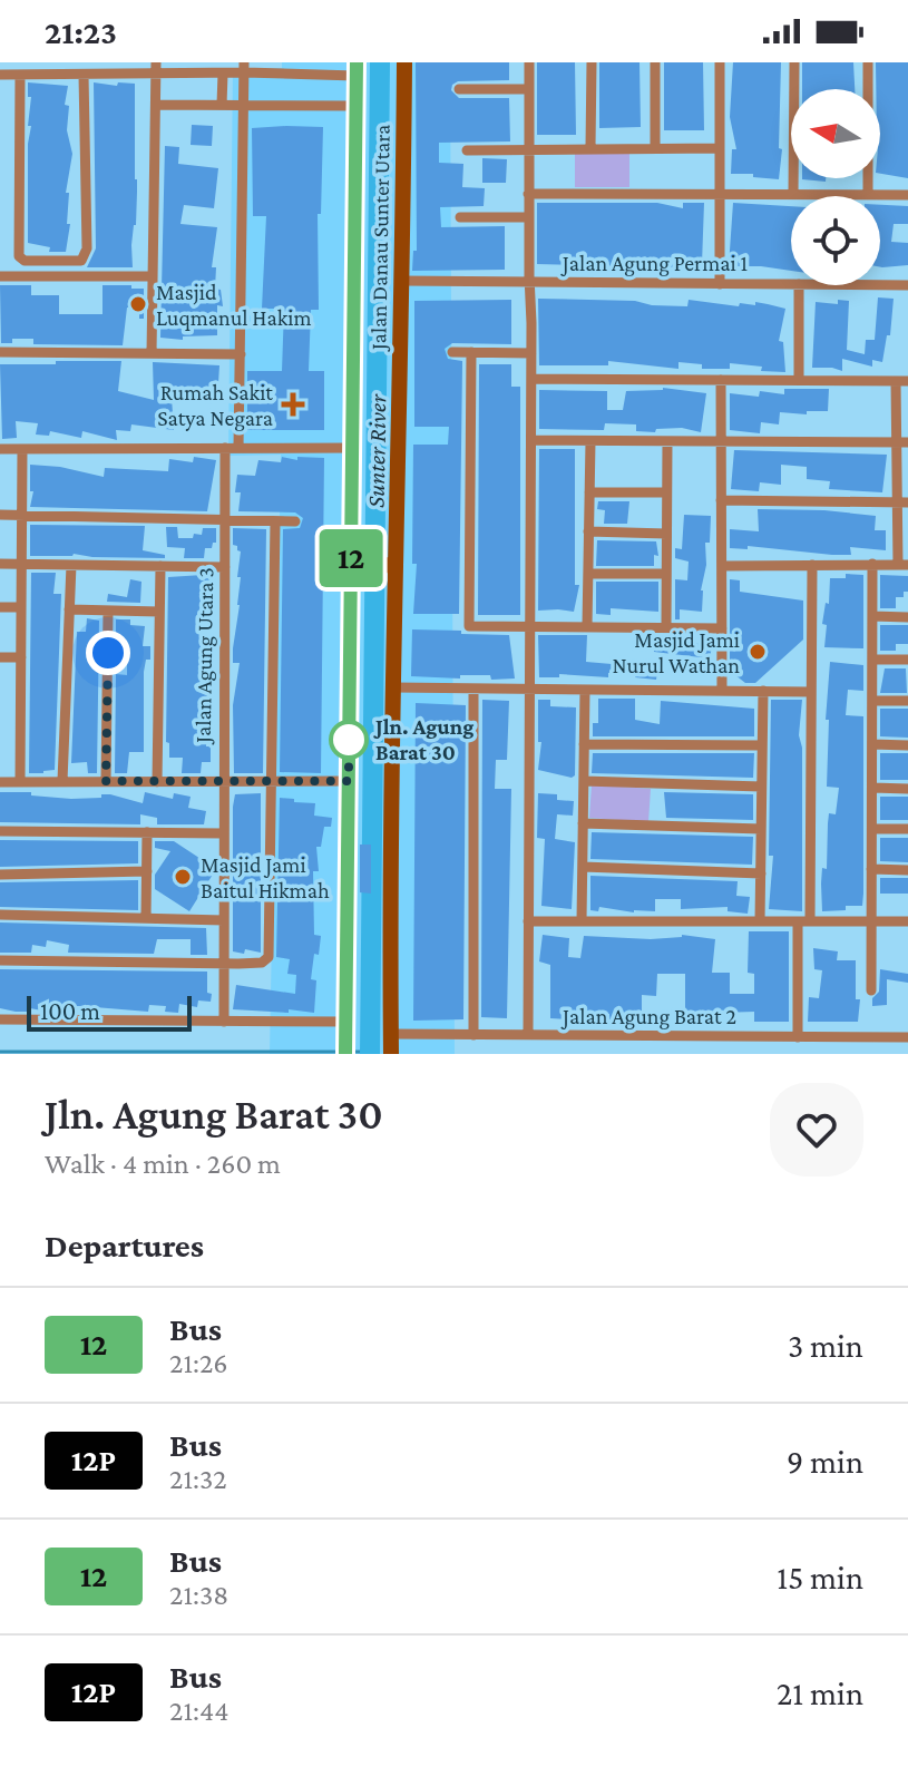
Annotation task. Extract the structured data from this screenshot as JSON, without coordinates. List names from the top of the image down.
{
  "streets": {
    "main road": ["Jalan Danau Sunter Utara"],
    "street": ["Jalan Agung Permai 1", "Jalan Agung Utara 3", "Jalan Agung Barat 2"]
  },
  "crossings": [
    ["Jalan Danau Sunter Utara", "Jalan Agung Permai 1"],
    ["Jalan Danau Sunter Utara", "Jalan Agung Barat 2"]
  ],
  "water": ["Sunter River"],
  "places": {
    "other": [
      "Masjid Luqmanul Hakim",
      "Masjid Jami Nurul Wathan",
      "Jln. Agung Barat 30",
      "Masjid Jami Baitul Hikmah"
    ],
    "health": ["Rumah Sakit Satya Negara"]
  },
  "lines": ["bus line 12"],
  "scale_bar": "100 m",
  "north": "left",
  "page": {
    "status": "21:23",
    "on_map": "12",
    "scale": "100 m",
    "heading": [
      ["Jln. Agung Barat 30", "Walk · 4 min · 260 m"],
      "Departures"
    ],
    "list": [
      {
        "mark": "12",
        "name": "Bus",
        "note": "21:26",
        "value": "3 min"
      },
      {
        "mark": "12P",
        "name": "Bus",
        "note": "21:32",
        "value": "9 min"
      },
      {
        "mark": "12",
        "name": "Bus",
        "note": "21:38",
        "value": "15 min"
      },
      {
        "mark": "12P",
        "name": "Bus",
        "note": "21:44",
        "value": "21 min"
      }
    ]
  }
}
